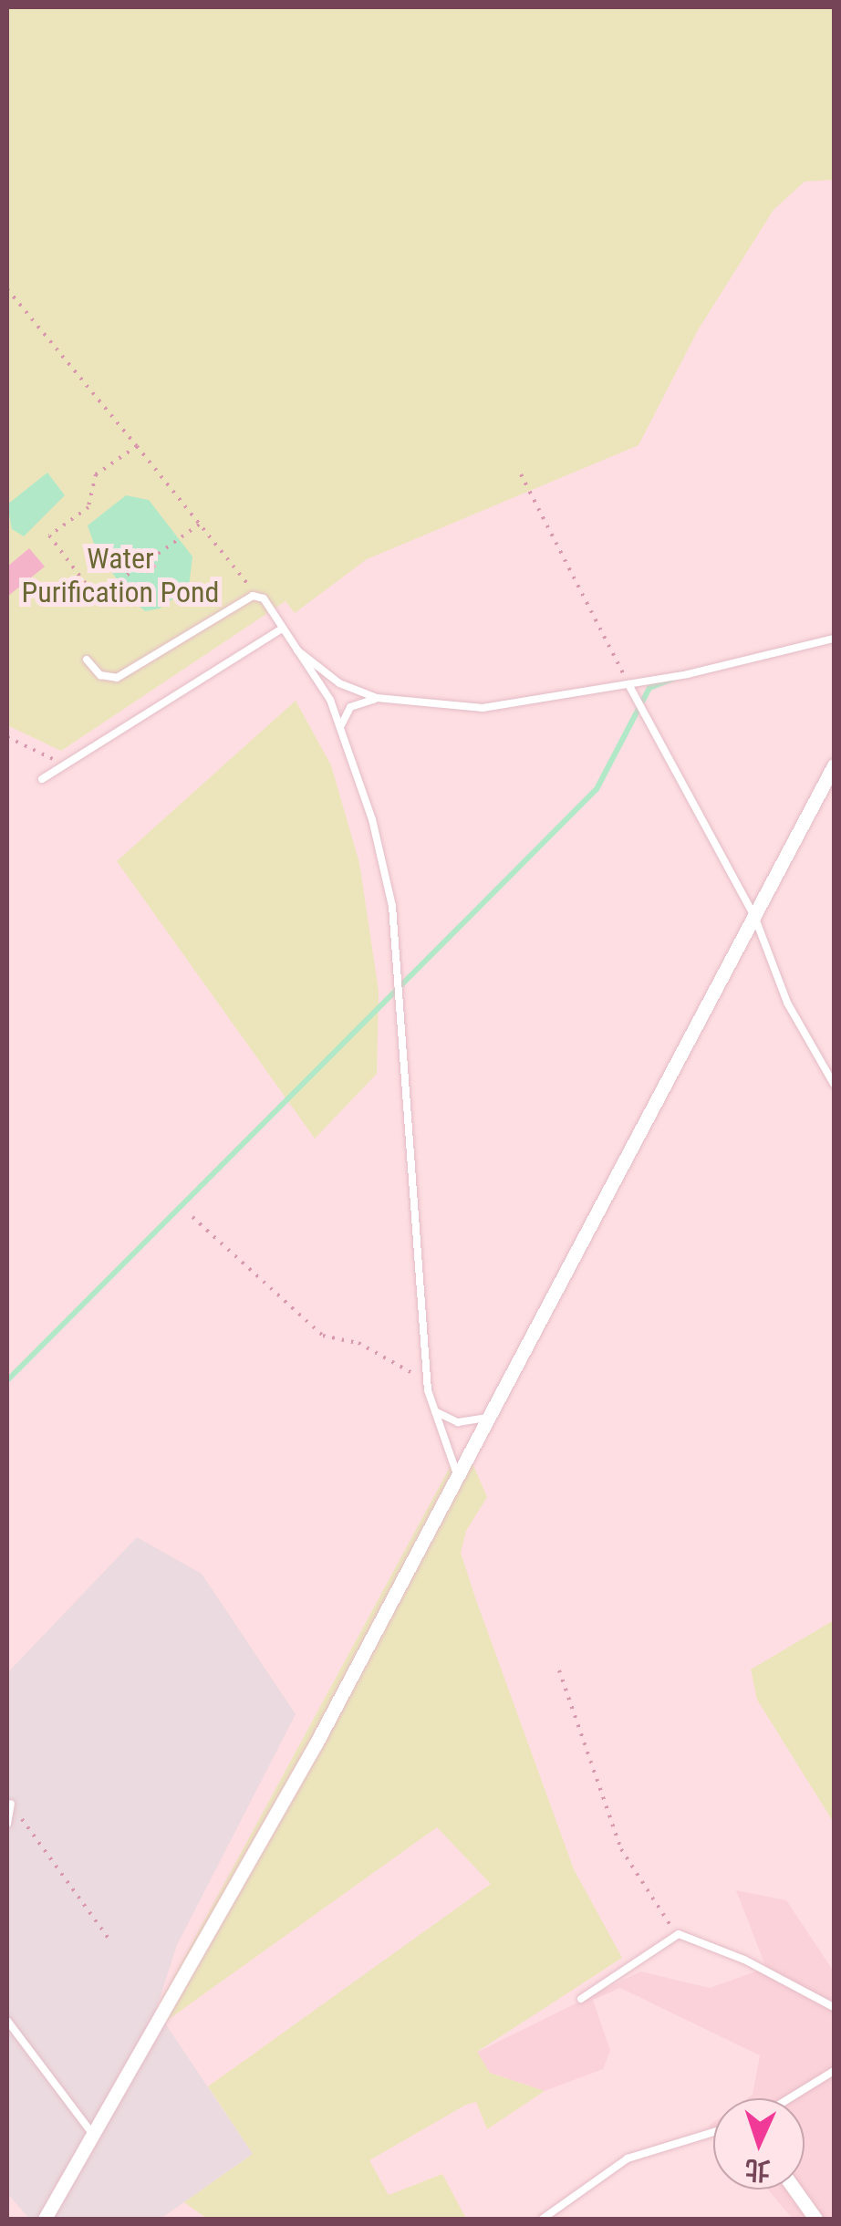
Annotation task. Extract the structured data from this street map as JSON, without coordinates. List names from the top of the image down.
{
  "parks": ["Water Purification Pond"],
  "north": "bottom"
}
